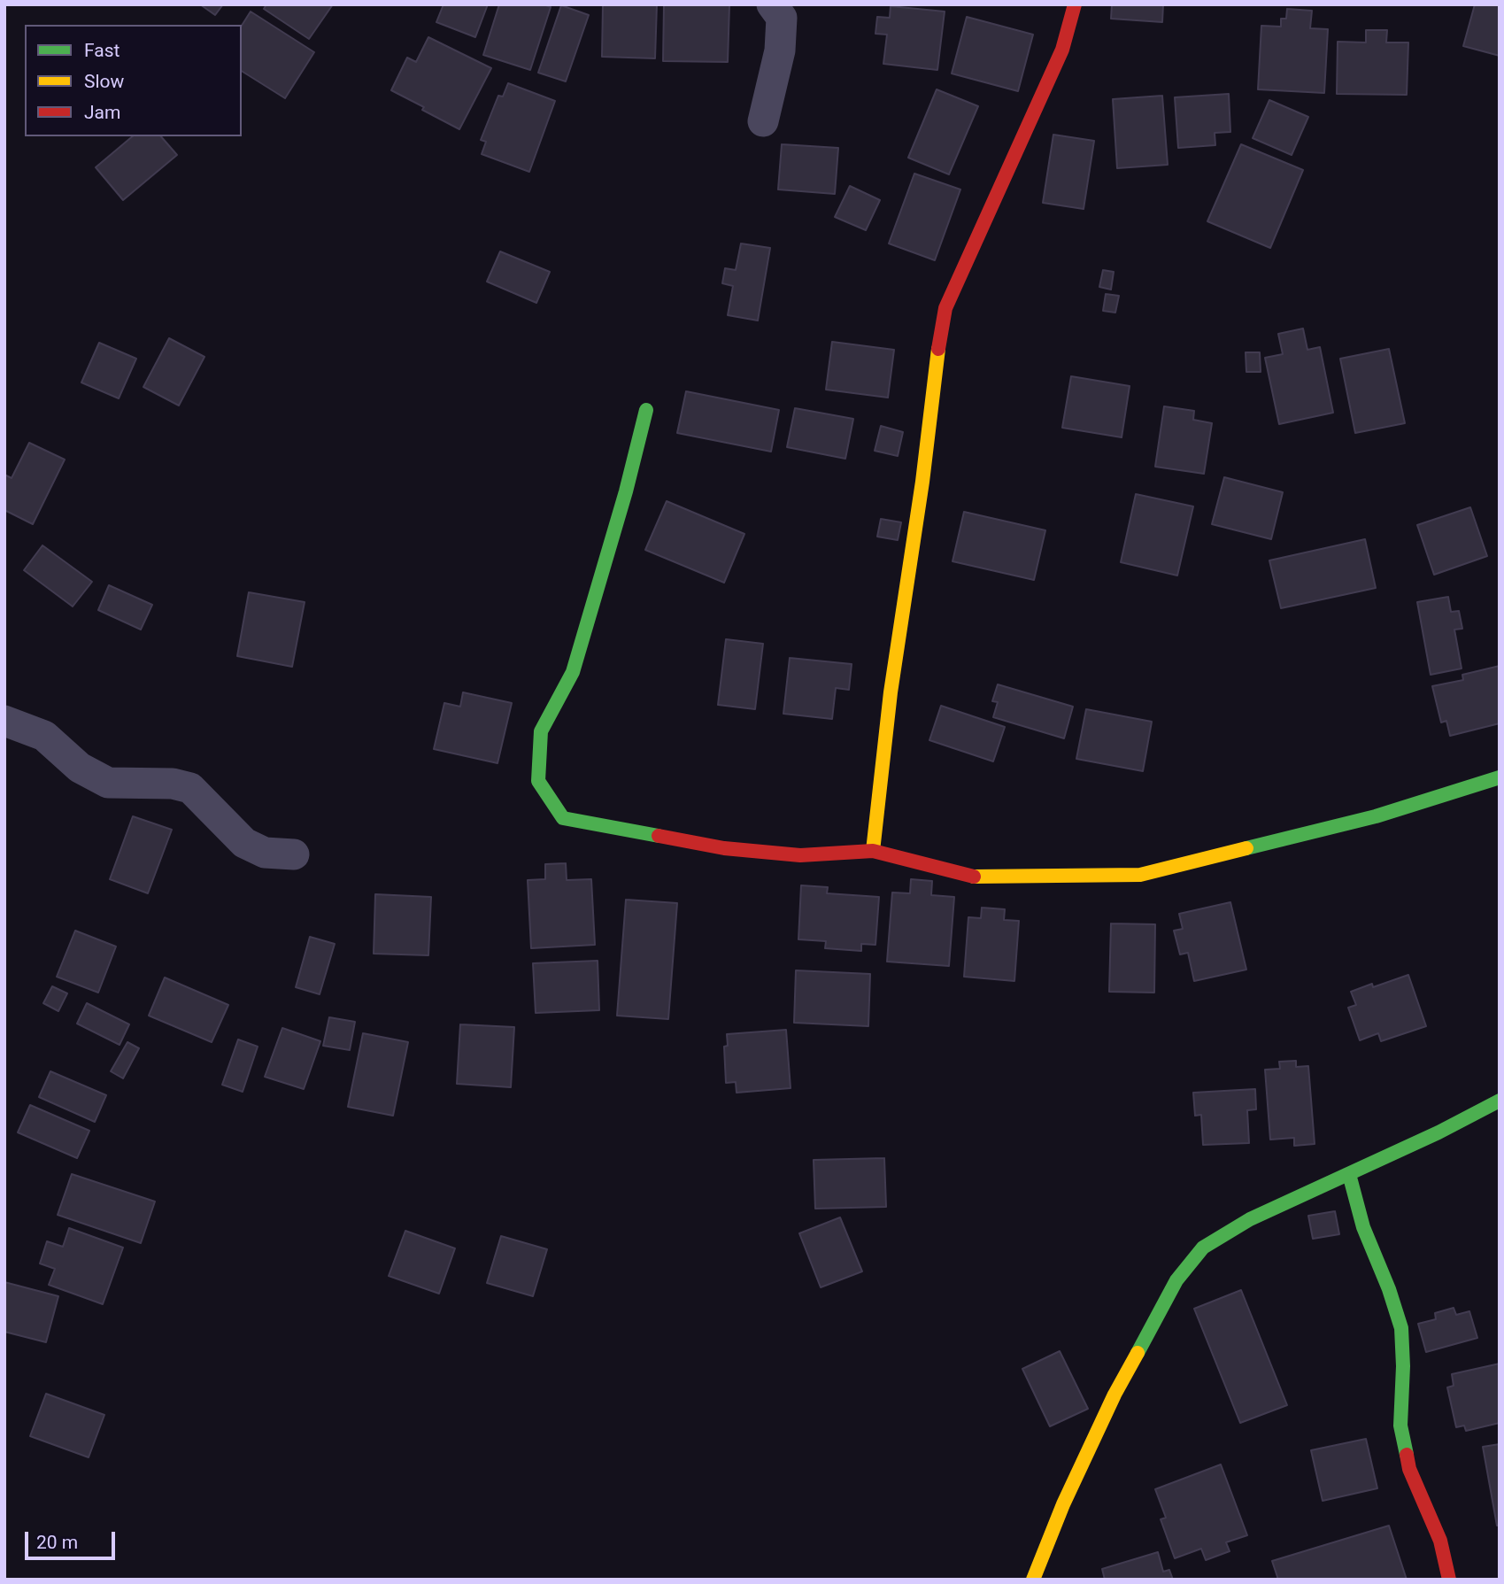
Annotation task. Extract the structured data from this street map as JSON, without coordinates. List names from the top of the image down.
{
  "legend": ["Fast", "Slow", "Jam"],
  "scale_bar": "20 m"
}
